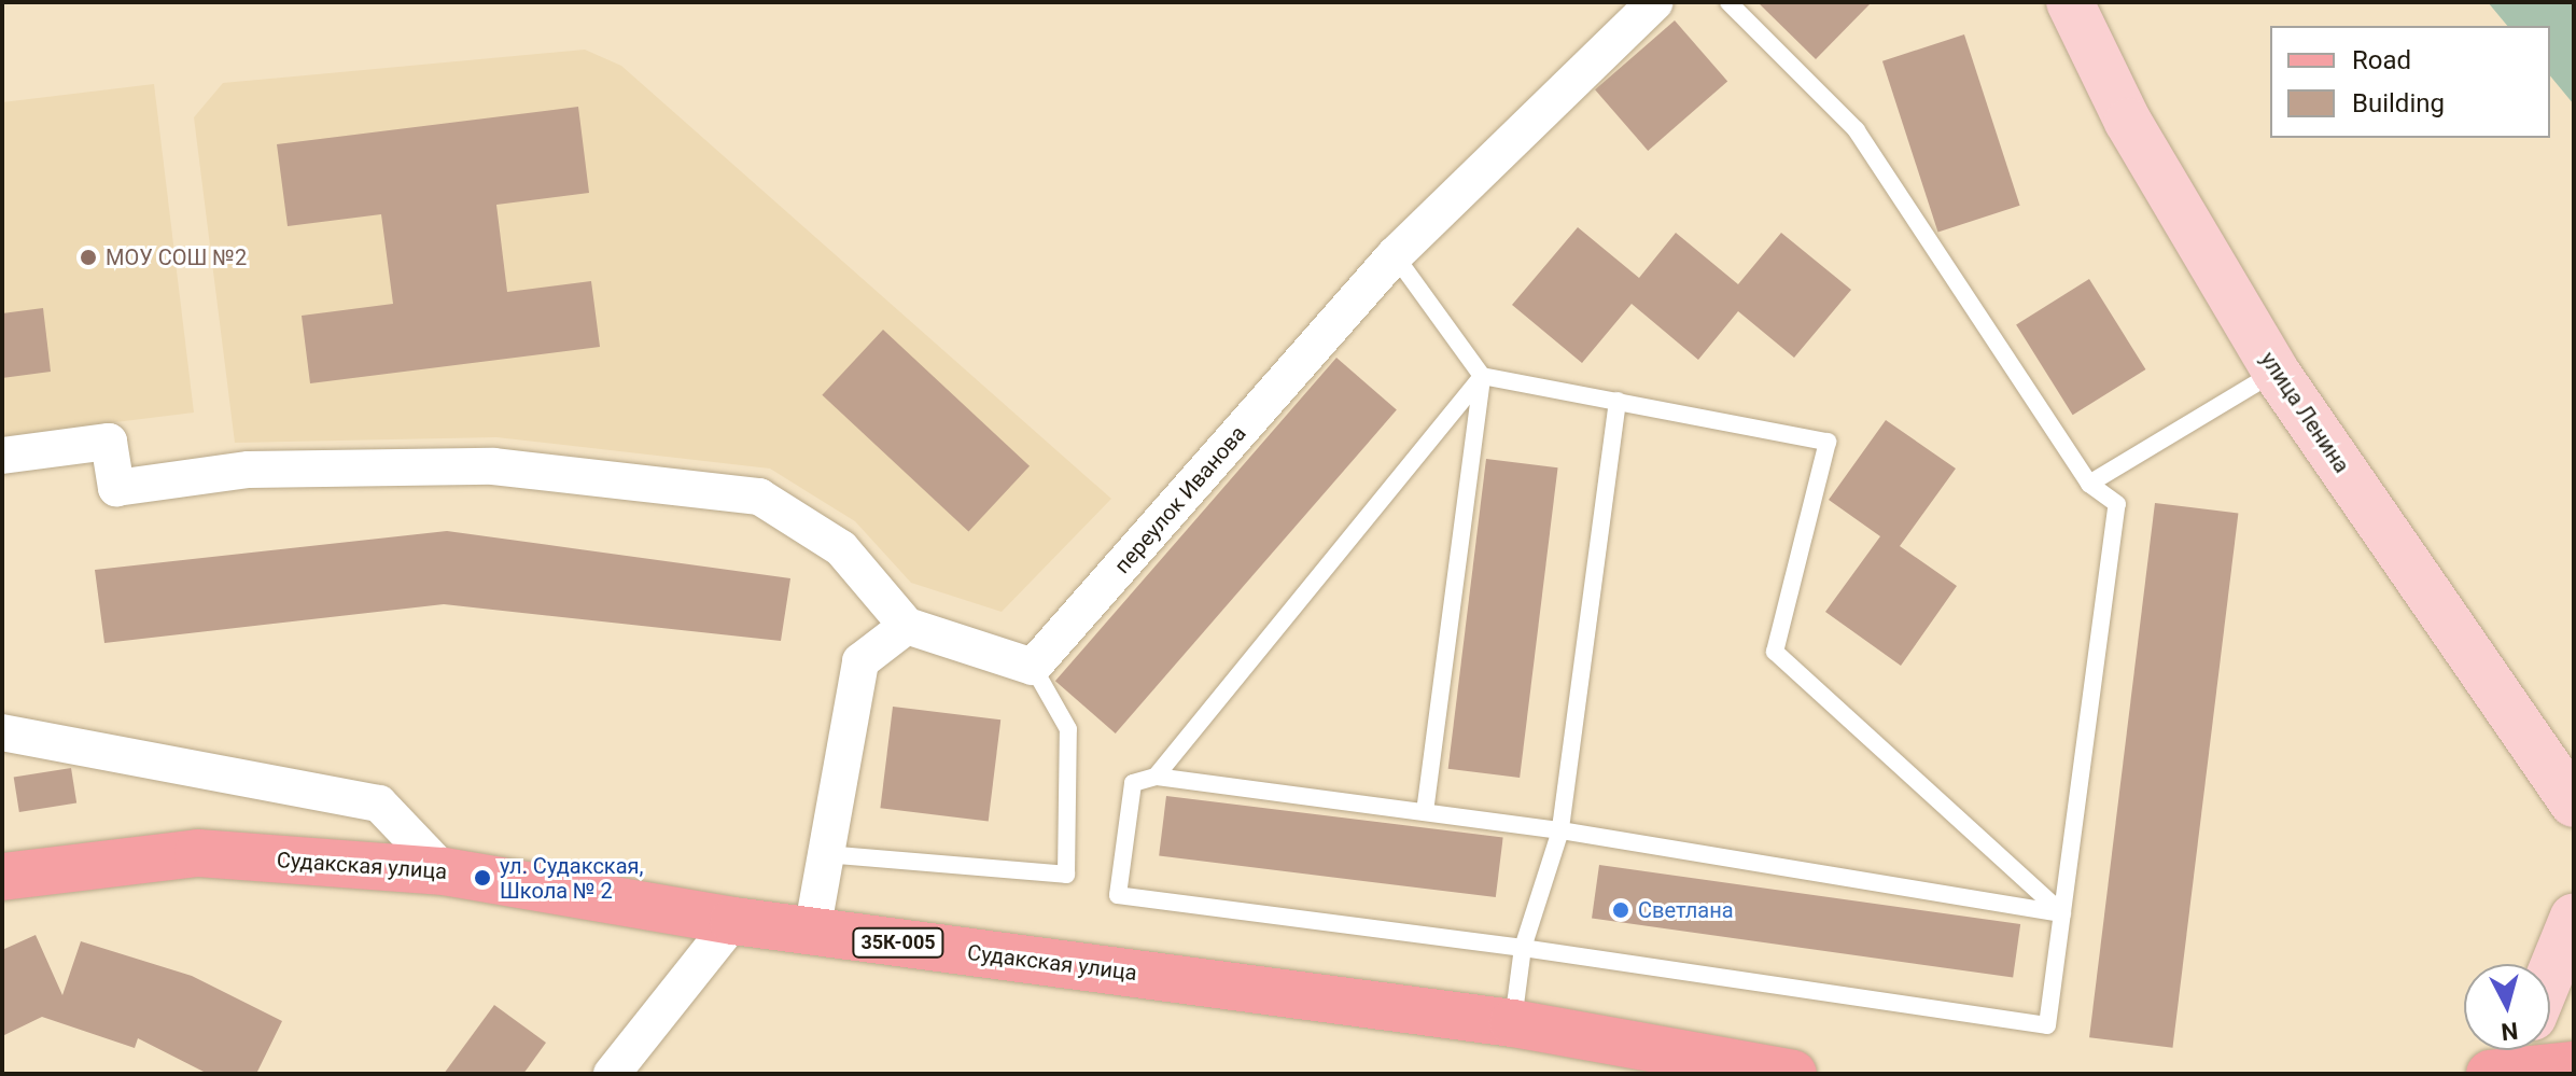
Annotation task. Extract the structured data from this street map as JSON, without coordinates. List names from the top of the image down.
{
  "streets": {
    "main road": ["улица Ленина", "Судакская улица", "35К-005"],
    "street": ["переулок Иванова"]
  },
  "places": ["МОУ СОШ №2", "ул. Судакская, Школа № 2", "Светлана"],
  "legend": ["Road", "Building"],
  "north": "bottom"
}
